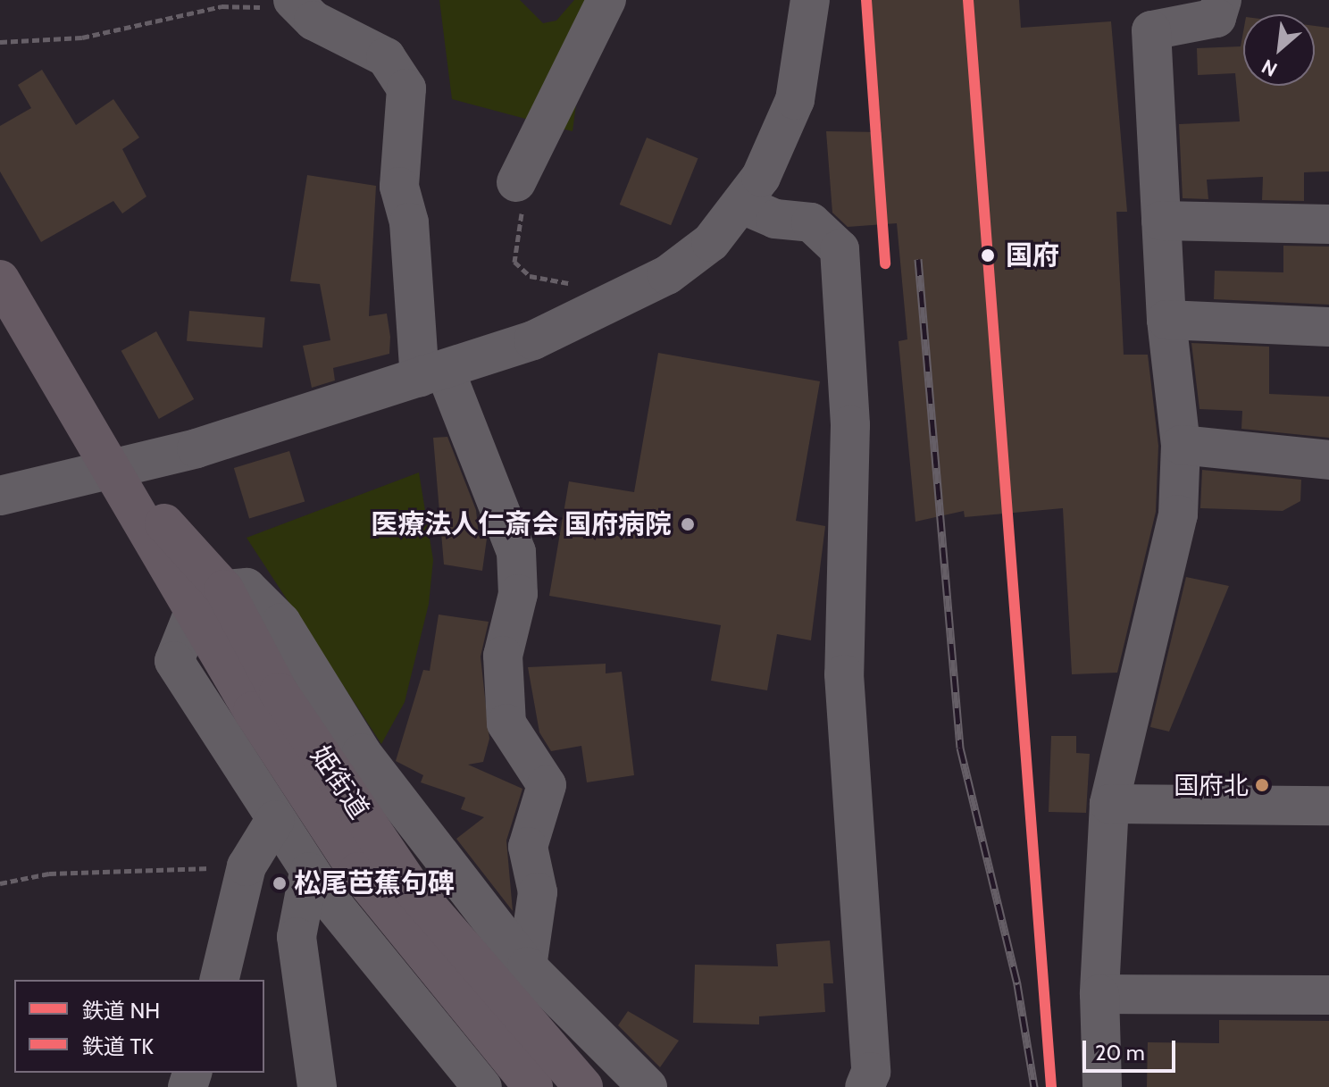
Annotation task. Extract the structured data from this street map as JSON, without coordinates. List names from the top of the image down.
{
  "streets": {
    "main road": ["姫街道"]
  },
  "places": [
    "国府",
    "医療法人仁斎会 国府病院",
    "国府北",
    "松尾芭蕉句碑"
  ],
  "lines": ["rail line NH", "rail line TK"],
  "legend": ["鉄道 NH", "鉄道 TK"],
  "scale_bar": "20 m",
  "north": "bottom left"
}
